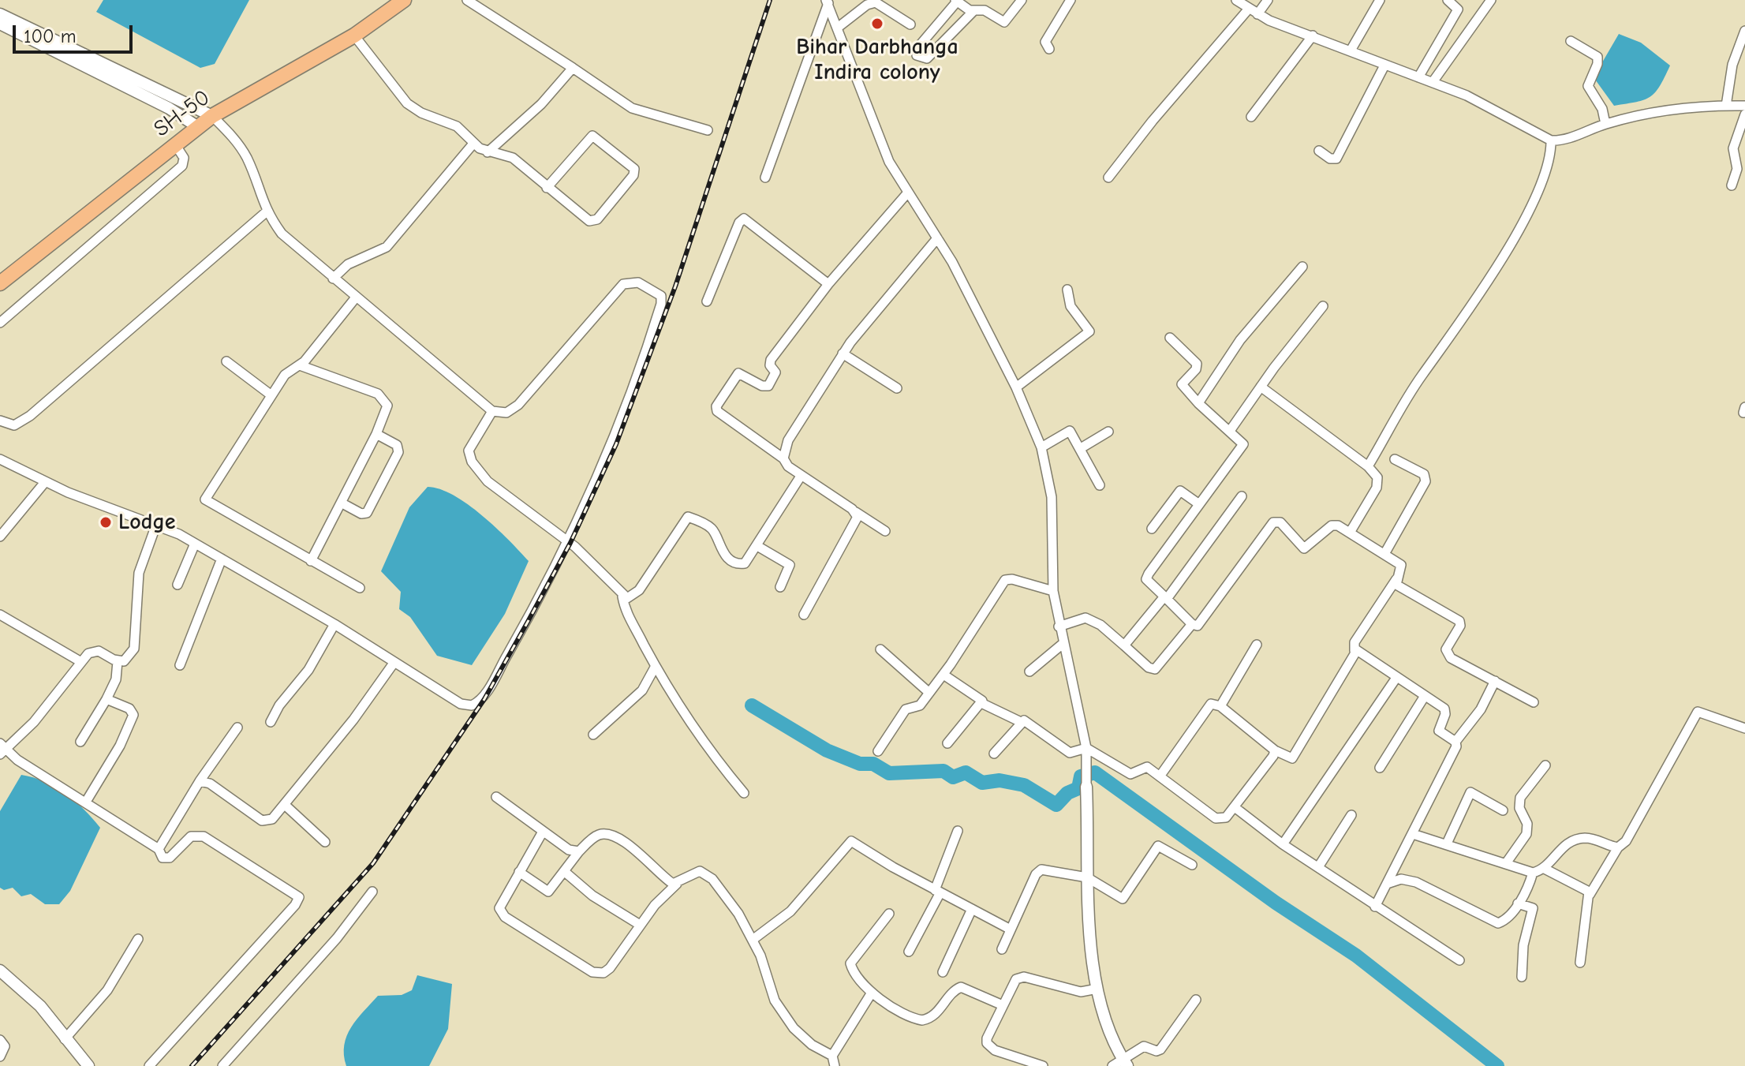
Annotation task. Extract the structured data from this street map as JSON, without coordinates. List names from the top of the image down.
{
  "streets": {
    "main road": ["SH-50"]
  },
  "places": ["Bihar Darbhanga Indira colony", "Lodge"],
  "scale_bar": "100 m"
}
